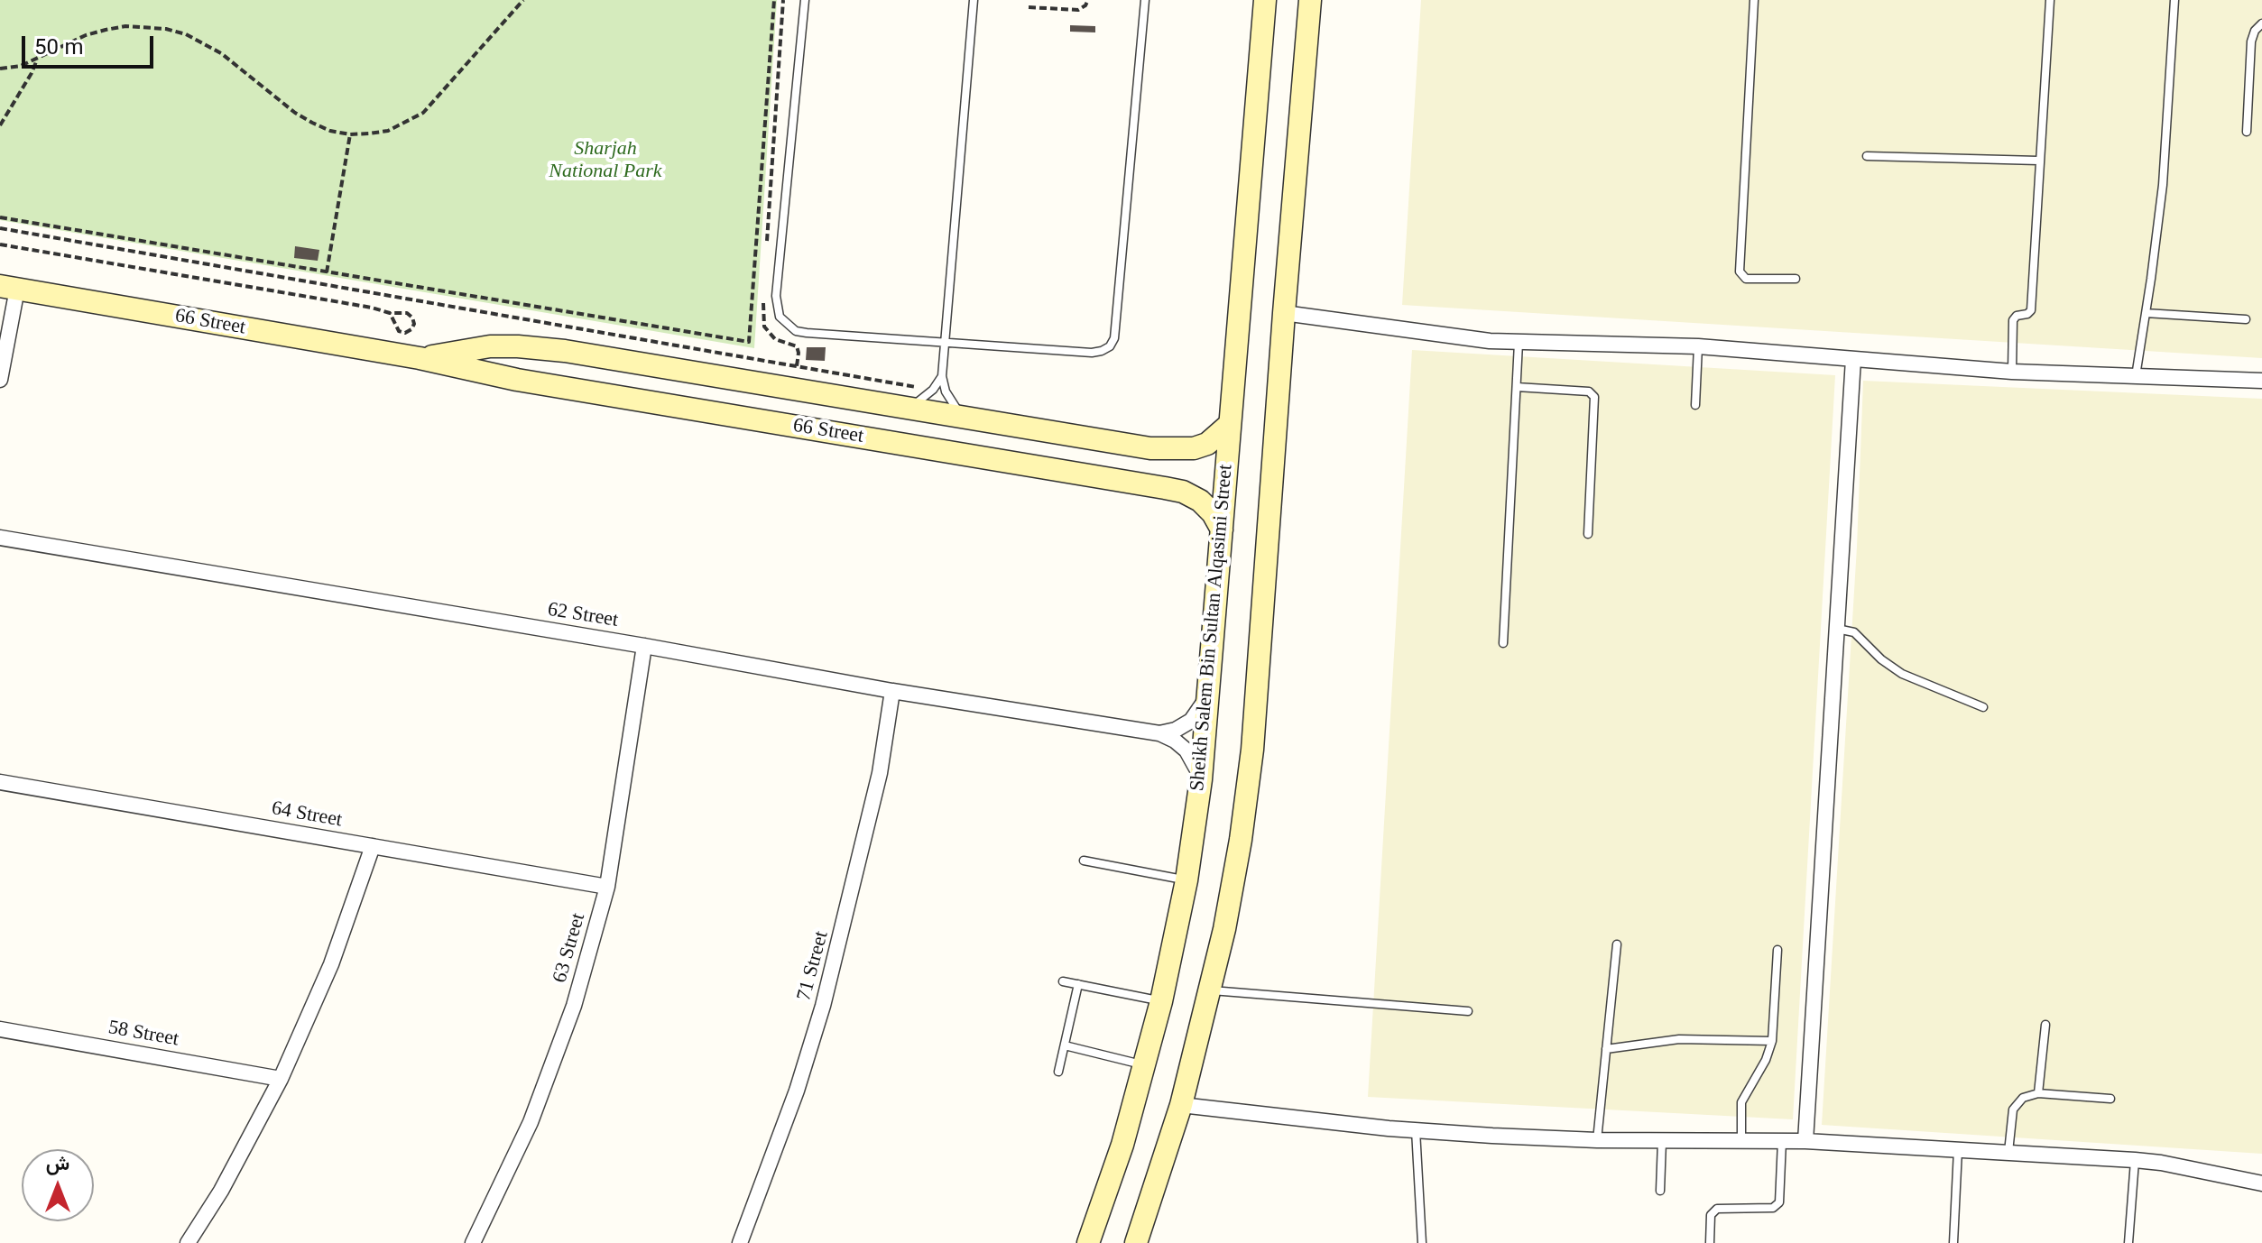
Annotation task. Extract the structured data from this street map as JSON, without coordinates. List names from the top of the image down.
{
  "streets": {
    "street": [
      "66 Street",
      "62 Street",
      "Sheikh Salem Bin Sultan Alqasimi Street",
      "64 Street",
      "63 Street",
      "71 Street",
      "58 Street"
    ]
  },
  "crossings": [
    ["66 Street", "Sheikh Salem Bin Sultan Alqasimi Street"],
    ["62 Street", "Sheikh Salem Bin Sultan Alqasimi Street"],
    ["62 Street", "63 Street"],
    ["62 Street", "71 Street"],
    ["64 Street", "63 Street"]
  ],
  "parks": ["Sharjah National Park"],
  "scale_bar": "50 m",
  "north": "top"
}
